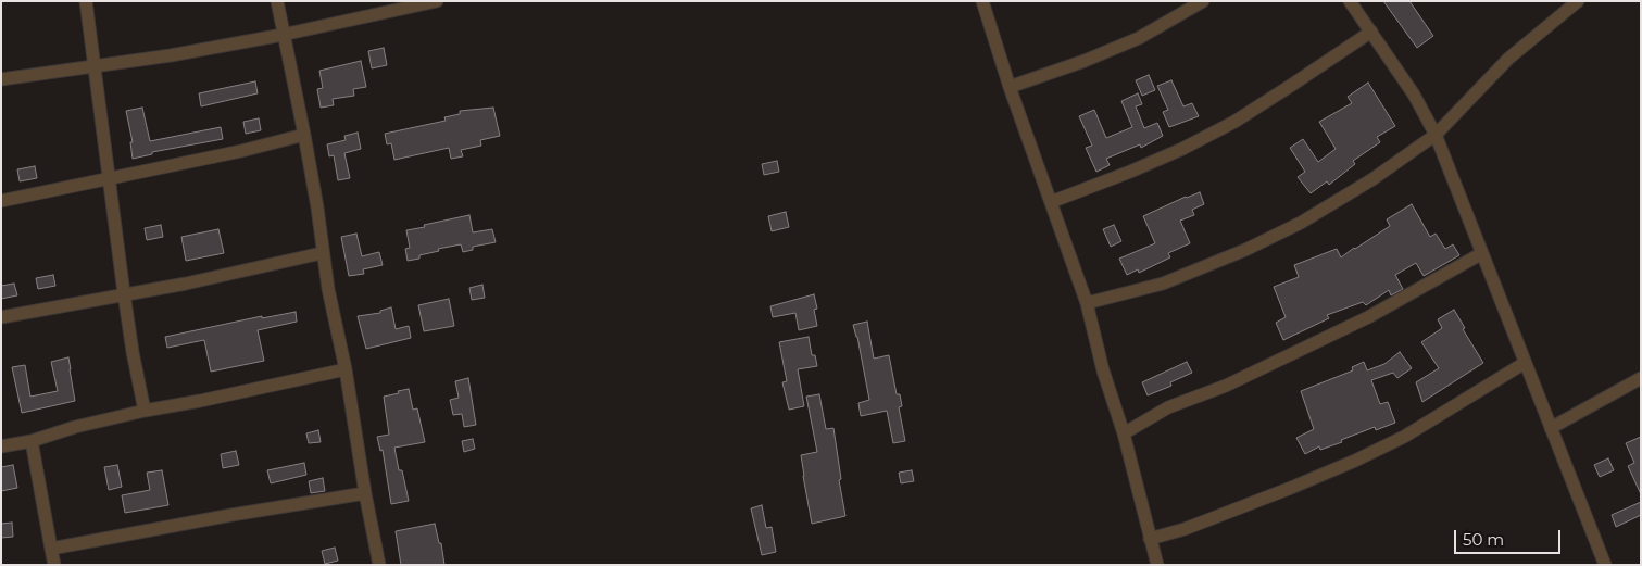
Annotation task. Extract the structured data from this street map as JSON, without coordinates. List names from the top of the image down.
{
  "scale_bar": "50 m"
}
